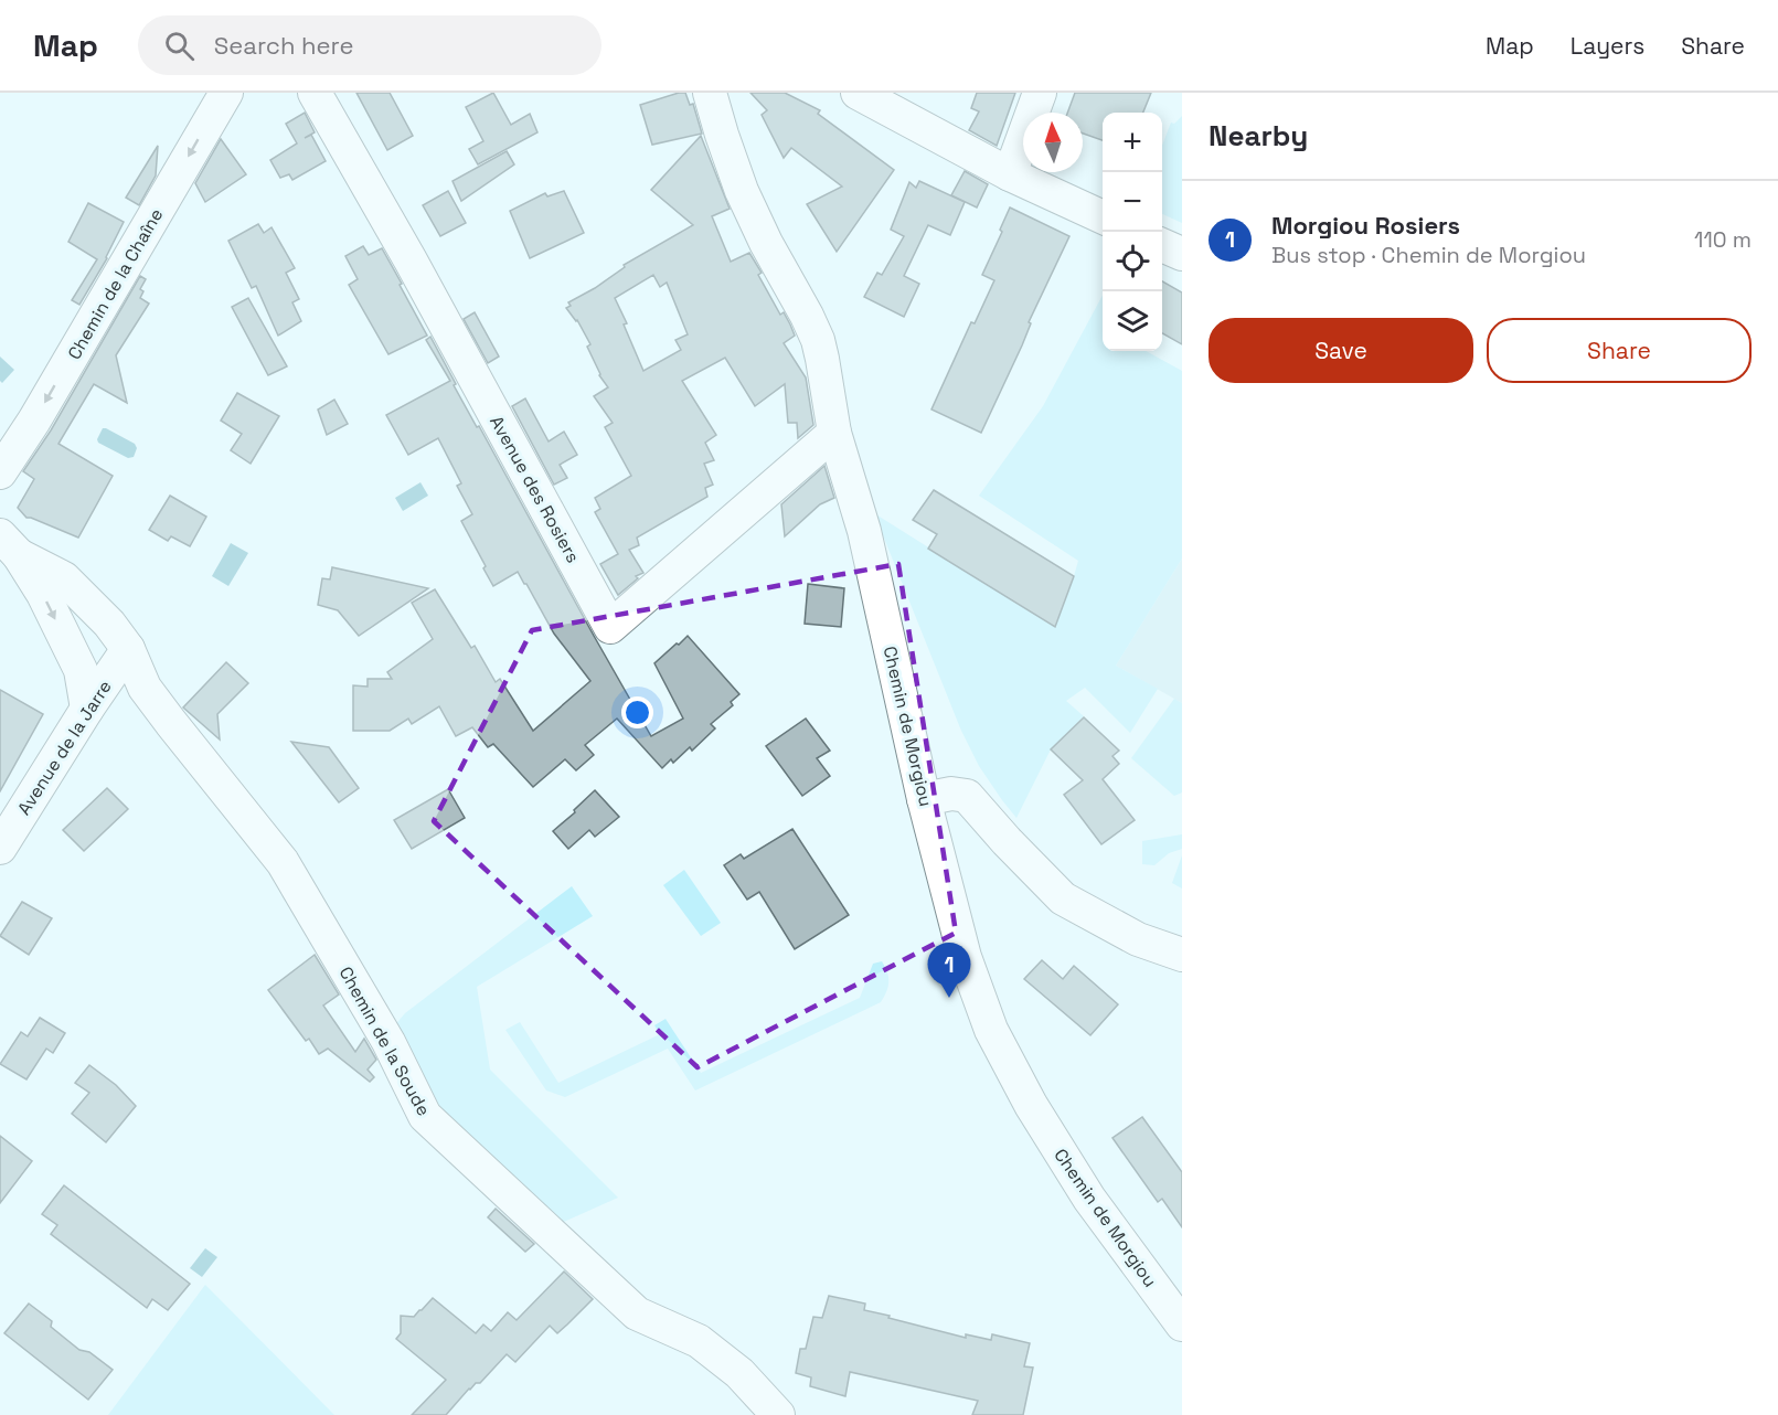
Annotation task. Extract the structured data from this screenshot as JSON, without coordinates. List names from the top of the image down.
{
  "streets": {
    "street": [
      "Chemin de la Chaîne",
      "Avenue des Rosiers",
      "Chemin de Morgiou",
      "Avenue de la Jarre",
      "Chemin de la Soude"
    ]
  },
  "crossings": [
    ["Avenue des Rosiers", "Chemin de Morgiou"],
    ["Avenue de la Jarre", "Chemin de la Soude"]
  ],
  "one_way": ["Chemin de la Chaîne"],
  "north": "top",
  "page": {
    "header": "Map",
    "search": "Search here",
    "nav": ["Map", "Layers", "Share"],
    "heading": "Nearby",
    "map_buttons": ["+", "−"],
    "list": [
      {
        "mark": "1",
        "name": "Morgiou Rosiers",
        "note": "Bus stop · Chemin de Morgiou",
        "value": "110 m"
      }
    ],
    "buttons": ["Save", "Share"],
    "pins": "1"
  }
}
